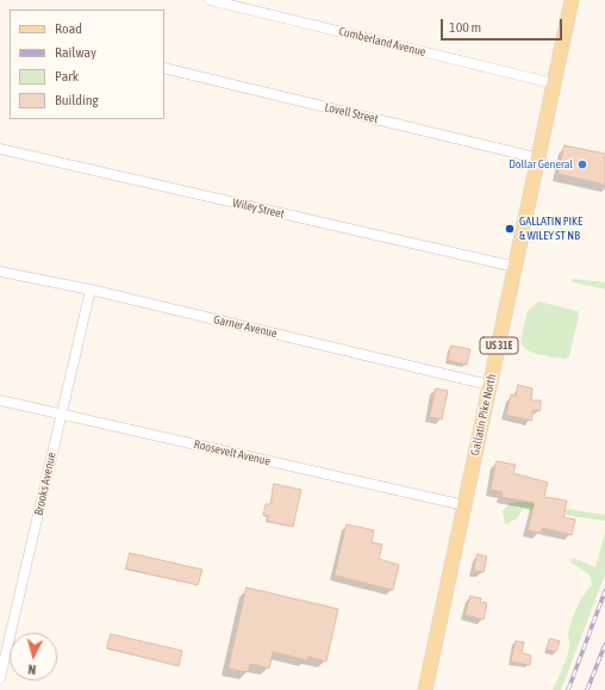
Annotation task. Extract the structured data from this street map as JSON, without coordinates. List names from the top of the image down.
{
  "streets": {
    "main road": ["US 31E", "Gallatin Pike North"],
    "street": [
      "Cumberland Avenue",
      "Lovell Street",
      "Wiley Street",
      "Garner Avenue",
      "Roosevelt Avenue",
      "Brooks Avenue"
    ]
  },
  "crossings": [
    ["Cumberland Avenue", "Gallatin Pike North"],
    ["Lovell Street", "Gallatin Pike North"],
    ["Wiley Street", "Gallatin Pike North"],
    ["Garner Avenue", "Gallatin Pike North"],
    ["Garner Avenue", "Brooks Avenue"],
    ["Gallatin Pike North", "Roosevelt Avenue"],
    ["Roosevelt Avenue", "Brooks Avenue"]
  ],
  "places": ["Dollar General", "GALLATIN PIKE & WILEY ST NB"],
  "legend": [
    "Road",
    "Railway",
    "Park",
    "Building"
  ],
  "scale_bar": "100 m",
  "north": "bottom"
}
